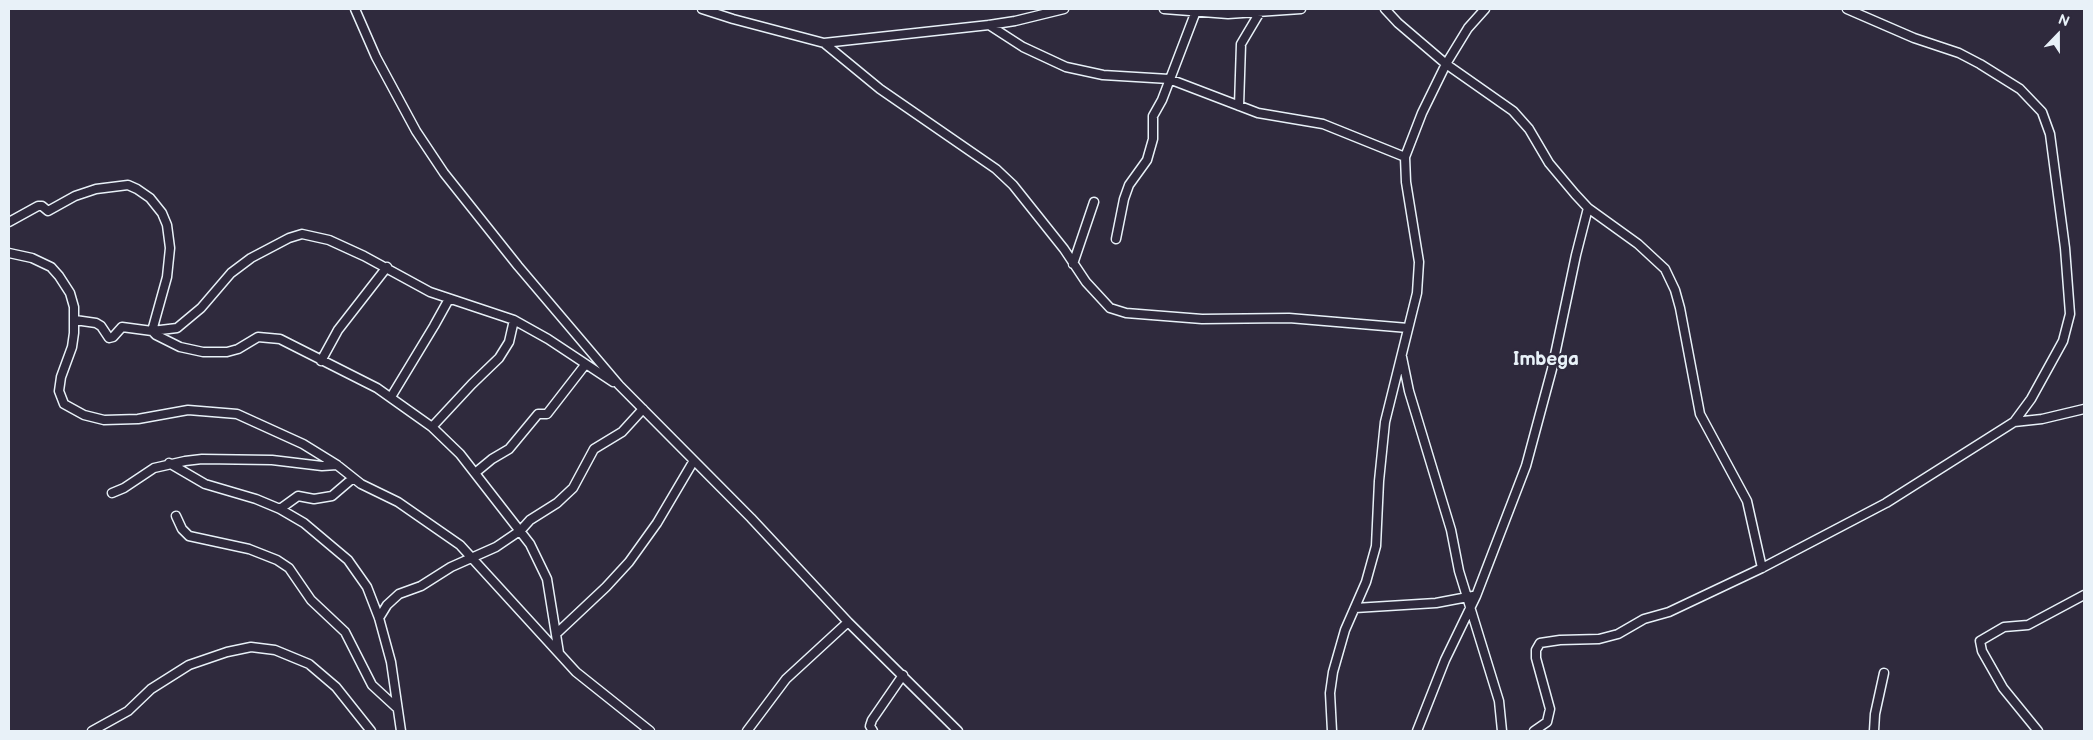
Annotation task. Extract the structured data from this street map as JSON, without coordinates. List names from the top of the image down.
{
  "districts": ["Imbega"],
  "north": "top"
}
